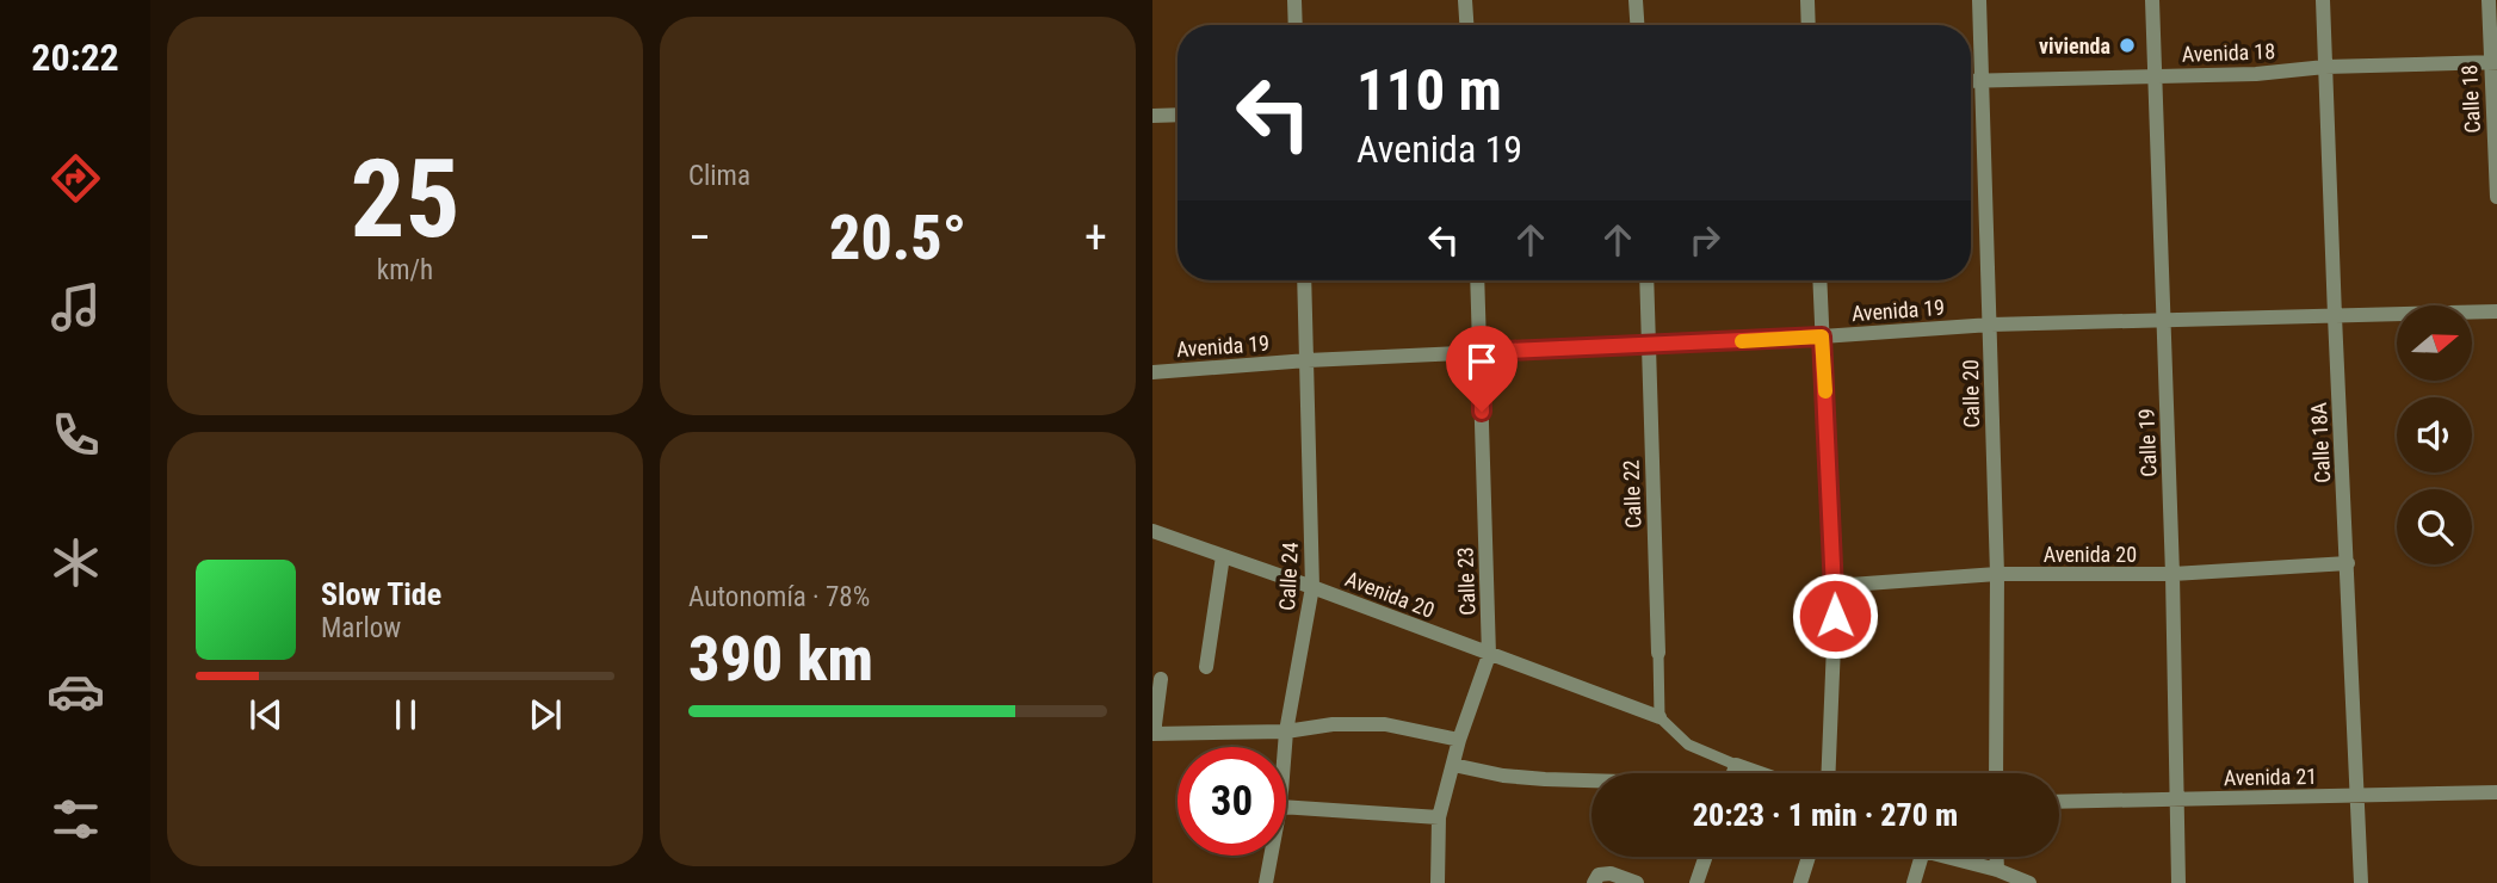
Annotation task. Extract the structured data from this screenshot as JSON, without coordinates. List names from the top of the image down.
{
  "streets": {
    "street": [
      "Avenida 18",
      "Calle 18",
      "Avenida 19",
      "Calle 20",
      "Calle 19",
      "Calle 18A",
      "Calle 22",
      "Avenida 20",
      "Calle 24",
      "Calle 23",
      "Avenida 21"
    ]
  },
  "crossings": [
    ["Avenida 18", "Calle 18"],
    ["Avenida 18", "Calle 20"],
    ["Avenida 18", "Calle 19"],
    ["Avenida 18", "Calle 18A"],
    ["Avenida 19", "Calle 20"],
    ["Avenida 19", "Calle 19"],
    ["Avenida 19", "Calle 18A"],
    ["Avenida 19", "Calle 22"],
    ["Avenida 19", "Calle 24"],
    ["Avenida 19", "Calle 23"],
    ["Calle 20", "Avenida 20"],
    ["Calle 19", "Avenida 20"],
    ["Calle 19", "Avenida 21"],
    ["Calle 18A", "Avenida 20"],
    ["Calle 18A", "Avenida 21"],
    ["Calle 22", "Avenida 20"],
    ["Avenida 20", "Calle 24"],
    ["Avenida 20", "Calle 23"]
  ],
  "places": ["vivienda"],
  "north": "right",
  "page": {
    "tabs": "20:22",
    "tile": [
      ["25", "km/h"],
      "Clima",
      ["Autonomía · 78%", "390 km"]
    ],
    "turn": ["110 m", "Avenida 19"],
    "heat": ["−", "20.5°", "+"],
    "song": ["Slow Tide", "Marlow"],
    "limit": "30",
    "trip": "20:23 · 1 min · 270 m"
  }
}
